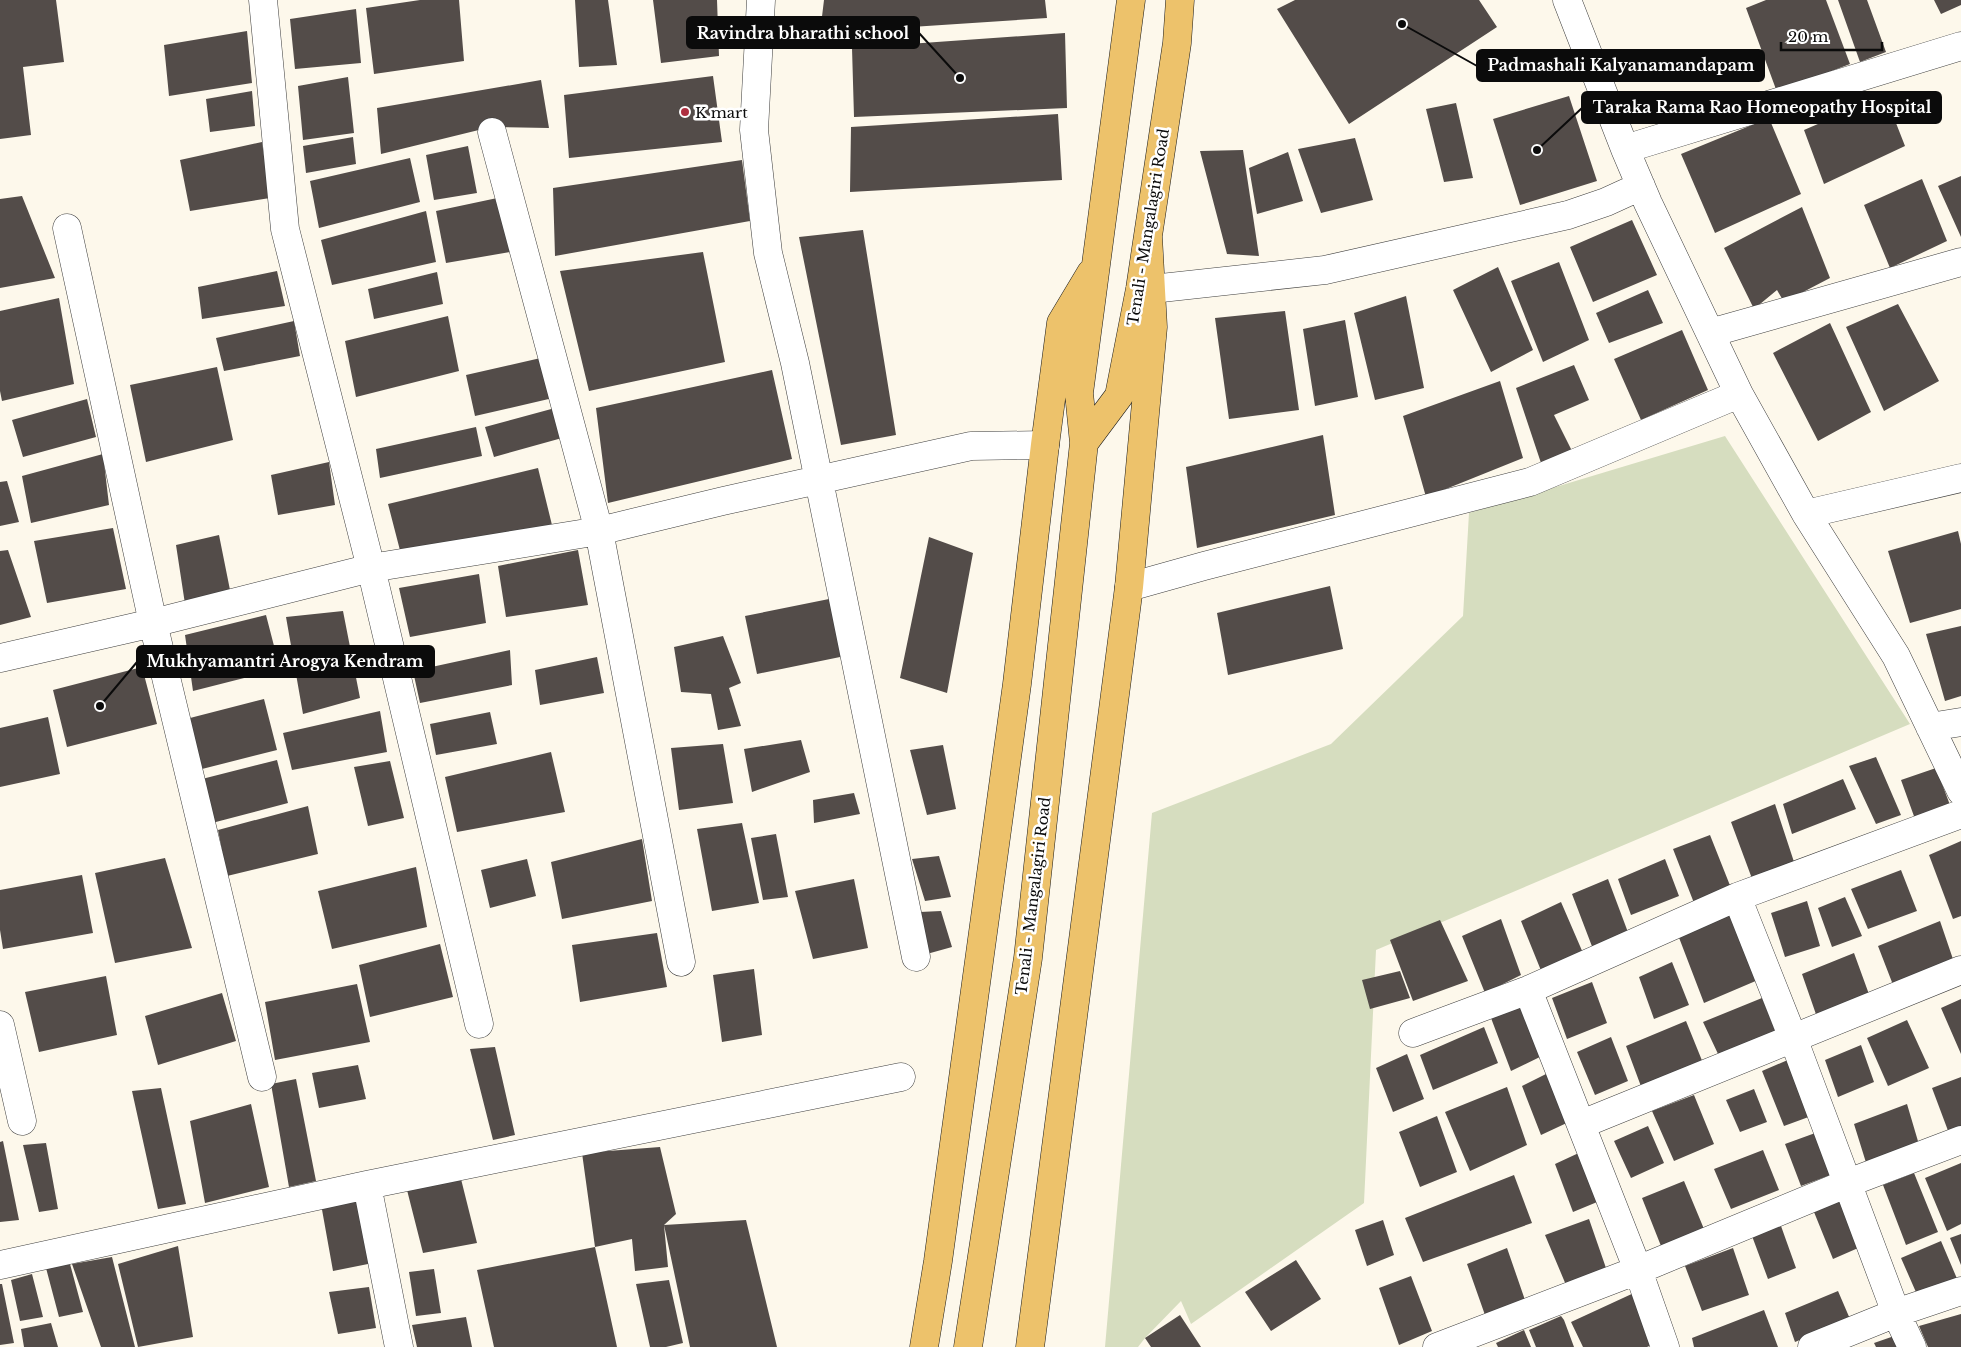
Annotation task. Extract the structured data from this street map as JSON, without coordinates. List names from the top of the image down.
{
  "streets": {
    "main road": ["Tenali - Mangalagiri Road"]
  },
  "places": [
    "Padmashali Kalyanamandapam",
    "Ravindra bharathi school",
    "K mart",
    "Taraka Rama Rao Homeopathy Hospital",
    "Mukhyamantri Arogya Kendram"
  ],
  "scale_bar": "20 m"
}
